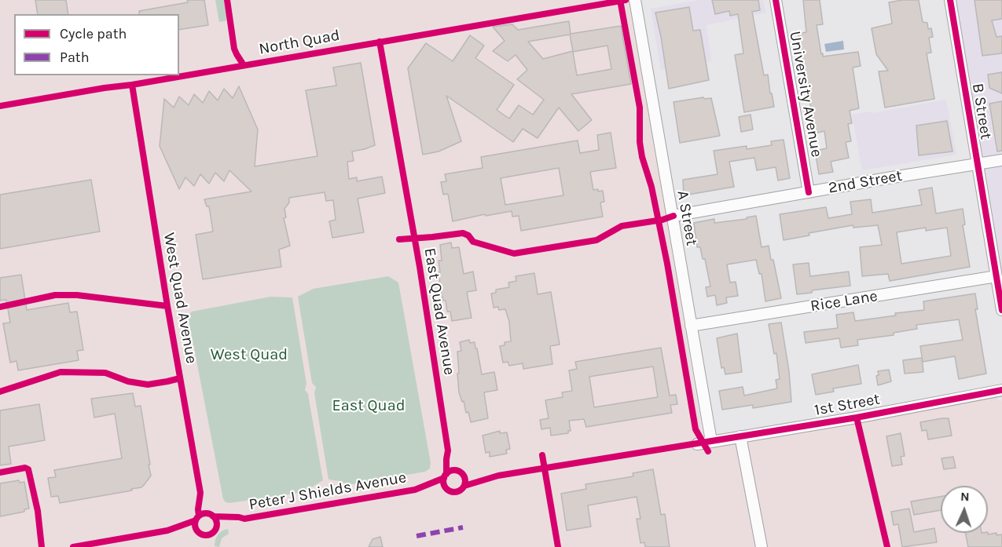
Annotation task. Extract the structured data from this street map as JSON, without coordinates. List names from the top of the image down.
{
  "streets": {
    "street": [
      "University Avenue",
      "B Street",
      "2nd Street",
      "A Street",
      "Rice Lane",
      "1st Street"
    ],
    "cycle path": [
      "North Quad",
      "West Quad Avenue",
      "East Quad Avenue",
      "Peter J Shields Avenue"
    ]
  },
  "crossings": [
    ["University Avenue", "2nd Street"],
    ["B Street", "2nd Street"],
    ["B Street", "Rice Lane"],
    ["2nd Street", "A Street"],
    ["A Street", "Rice Lane"],
    ["A Street", "1st Street"]
  ],
  "parks": ["West Quad", "East Quad"],
  "legend": ["Cycle path", "Path"],
  "north": "top"
}
